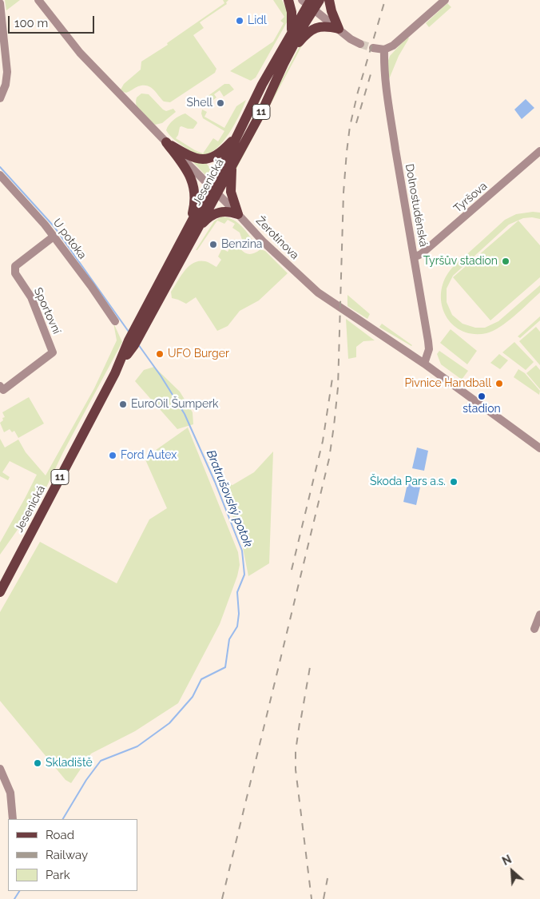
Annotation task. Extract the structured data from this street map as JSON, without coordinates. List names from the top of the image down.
{
  "streets": {
    "main road": ["11", "Jesenická"],
    "street": [
      "Tyršova",
      "Dolnostudénská",
      "Žerotínova",
      "U potoka",
      "Sportovní"
    ]
  },
  "crossings": [
    ["Jesenická", "Žerotínova"],
    ["Tyršova", "Dolnostudénská"],
    ["Dolnostudénská", "Žerotínova"],
    ["U potoka", "Sportovní"]
  ],
  "water": ["Bratrušovský potok"],
  "places": [
    "Lidl",
    "Shell",
    "Benzina",
    "Tyršův stadion",
    "UFO Burger",
    "Pivnice Handball",
    "stadion",
    "EuroOil Šumperk",
    "Ford Autex",
    "Škoda Pars a.s.",
    "Skladiště"
  ],
  "legend": ["Road", "Railway", "Park"],
  "scale_bar": "100 m",
  "north": "top left"
}
